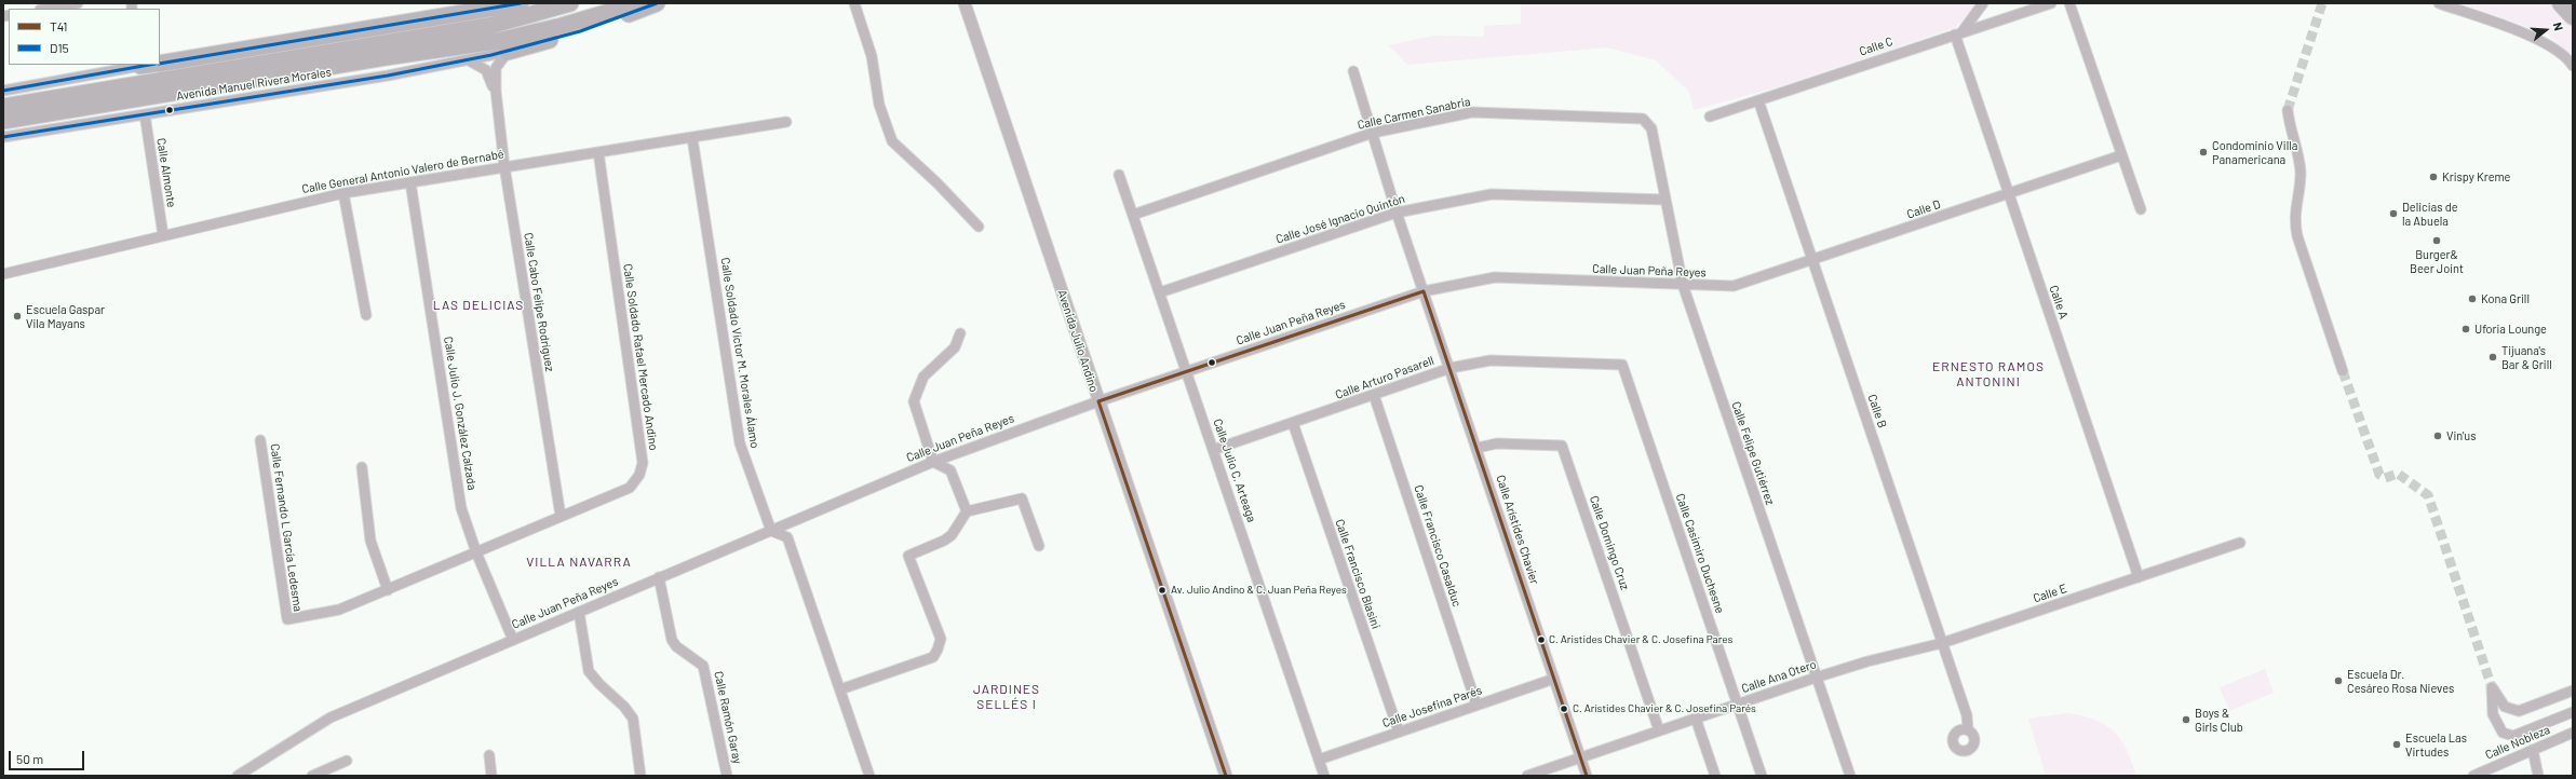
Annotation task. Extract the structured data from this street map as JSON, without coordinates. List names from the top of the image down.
{
  "streets": {
    "street": [
      "Calle C",
      "Avenida Manuel Rivera Morales",
      "Calle Carmen Sanabria",
      "Calle General Antonio Valero de Bernabé",
      "Calle Almonte",
      "Calle D",
      "Calle José Ignacio Quintón",
      "Calle Juan Peña Reyes",
      "Calle Cabo Felipe Rodríguez",
      "Calle A",
      "Avenida Julio Andino",
      "Calle Soldado Víctor M. Morales Álamo",
      "Calle Soldado Rafael Mercado Andino",
      "Calle Arturo Pasarell",
      "Calle B",
      "Calle Julio J. González Calzada",
      "Calle Felipe Gutiérrez",
      "Calle Julio C. Arteaga",
      "Calle Fernando L García Ledesma",
      "Calle Arístides Chavier",
      "Calle Domingo Cruz",
      "Calle Francisco Casalduc",
      "Calle Casimiro Duchesne",
      "Calle Francisco Blasini",
      "Calle E",
      "Calle Ana Otero",
      "Calle Josefina Parés",
      "Calle Ramón Garay",
      "Calle Nobleza"
    ]
  },
  "crossings": [
    ["Calle C", "Calle A"],
    ["Calle C", "Calle B"],
    ["Avenida Manuel Rivera Morales", "Calle Almonte"],
    ["Calle Carmen Sanabria", "Calle Felipe Gutiérrez"],
    ["Calle Carmen Sanabria", "Calle Julio C. Arteaga"],
    ["Calle Carmen Sanabria", "Calle Arístides Chavier"],
    ["Calle General Antonio Valero de Bernabé", "Calle Almonte"],
    ["Calle General Antonio Valero de Bernabé", "Calle Cabo Felipe Rodríguez"],
    ["Calle General Antonio Valero de Bernabé", "Calle Soldado Víctor M. Morales Álamo"],
    ["Calle General Antonio Valero de Bernabé", "Calle Soldado Rafael Mercado Andino"],
    ["Calle General Antonio Valero de Bernabé", "Calle Julio J. González Calzada"],
    ["Calle D", "Calle Juan Peña Reyes"],
    ["Calle D", "Calle A"],
    ["Calle D", "Calle B"],
    ["Calle José Ignacio Quintón", "Calle Felipe Gutiérrez"],
    ["Calle José Ignacio Quintón", "Calle Julio C. Arteaga"],
    ["Calle José Ignacio Quintón", "Calle Arístides Chavier"],
    ["Calle Juan Peña Reyes", "Avenida Julio Andino"],
    ["Calle Juan Peña Reyes", "Calle Soldado Víctor M. Morales Álamo"],
    ["Calle Juan Peña Reyes", "Calle Julio J. González Calzada"],
    ["Calle Juan Peña Reyes", "Calle Felipe Gutiérrez"],
    ["Calle Juan Peña Reyes", "Calle Julio C. Arteaga"],
    ["Calle Juan Peña Reyes", "Calle Arístides Chavier"],
    ["Calle Juan Peña Reyes", "Calle Ramón Garay"],
    ["Calle Cabo Felipe Rodríguez", "Calle Soldado Rafael Mercado Andino"],
    ["Calle A", "Calle E"],
    ["Calle Soldado Rafael Mercado Andino", "Calle Julio J. González Calzada"],
    ["Calle Soldado Rafael Mercado Andino", "Calle Fernando L García Ledesma"],
    ["Calle Arturo Pasarell", "Calle Julio C. Arteaga"],
    ["Calle Arturo Pasarell", "Calle Arístides Chavier"],
    ["Calle Arturo Pasarell", "Calle Francisco Casalduc"],
    ["Calle Arturo Pasarell", "Calle Casimiro Duchesne"],
    ["Calle Arturo Pasarell", "Calle Francisco Blasini"],
    ["Calle B", "Calle E"],
    ["Calle Felipe Gutiérrez", "Calle Ana Otero"],
    ["Calle Julio C. Arteaga", "Calle Josefina Parés"],
    ["Calle Arístides Chavier", "Calle Domingo Cruz"],
    ["Calle Arístides Chavier", "Calle Ana Otero"],
    ["Calle Arístides Chavier", "Calle Josefina Parés"],
    ["Calle Domingo Cruz", "Calle Ana Otero"],
    ["Calle Francisco Casalduc", "Calle Josefina Parés"],
    ["Calle Casimiro Duchesne", "Calle Ana Otero"],
    ["Calle Francisco Blasini", "Calle Josefina Parés"],
    ["Calle E", "Calle Ana Otero"]
  ],
  "districts": [
    "LAS DELICIAS",
    "ERNESTO RAMOS ANTONINI",
    "VILLA NAVARRA",
    "JARDINES SELLÉS I"
  ],
  "places": [
    "Condominio Villa Panamericana",
    "Krispy Kreme",
    "Delicias de la Abuela",
    "Burger& Beer Joint",
    "Kona Grill",
    "Escuela Gaspar Vila Mayans",
    "Uforia Lounge",
    "Tijuana's Bar & Grill",
    "Vin'us",
    "Av. Julio Andino & C. Juan Peña Reyes",
    "C. Aristides Chavier & C. Josefina Pares",
    "Escuela Dr. Cesáreo Rosa Nieves",
    "C. Arístides Chavier & C. Josefina Parés",
    "Boys & Girls Club",
    "Escuela Las Virtudes"
  ],
  "lines": ["transit line D15", "transit line T41"],
  "legend": ["T41", "D15"],
  "scale_bar": "50 m",
  "north": "right"
}
